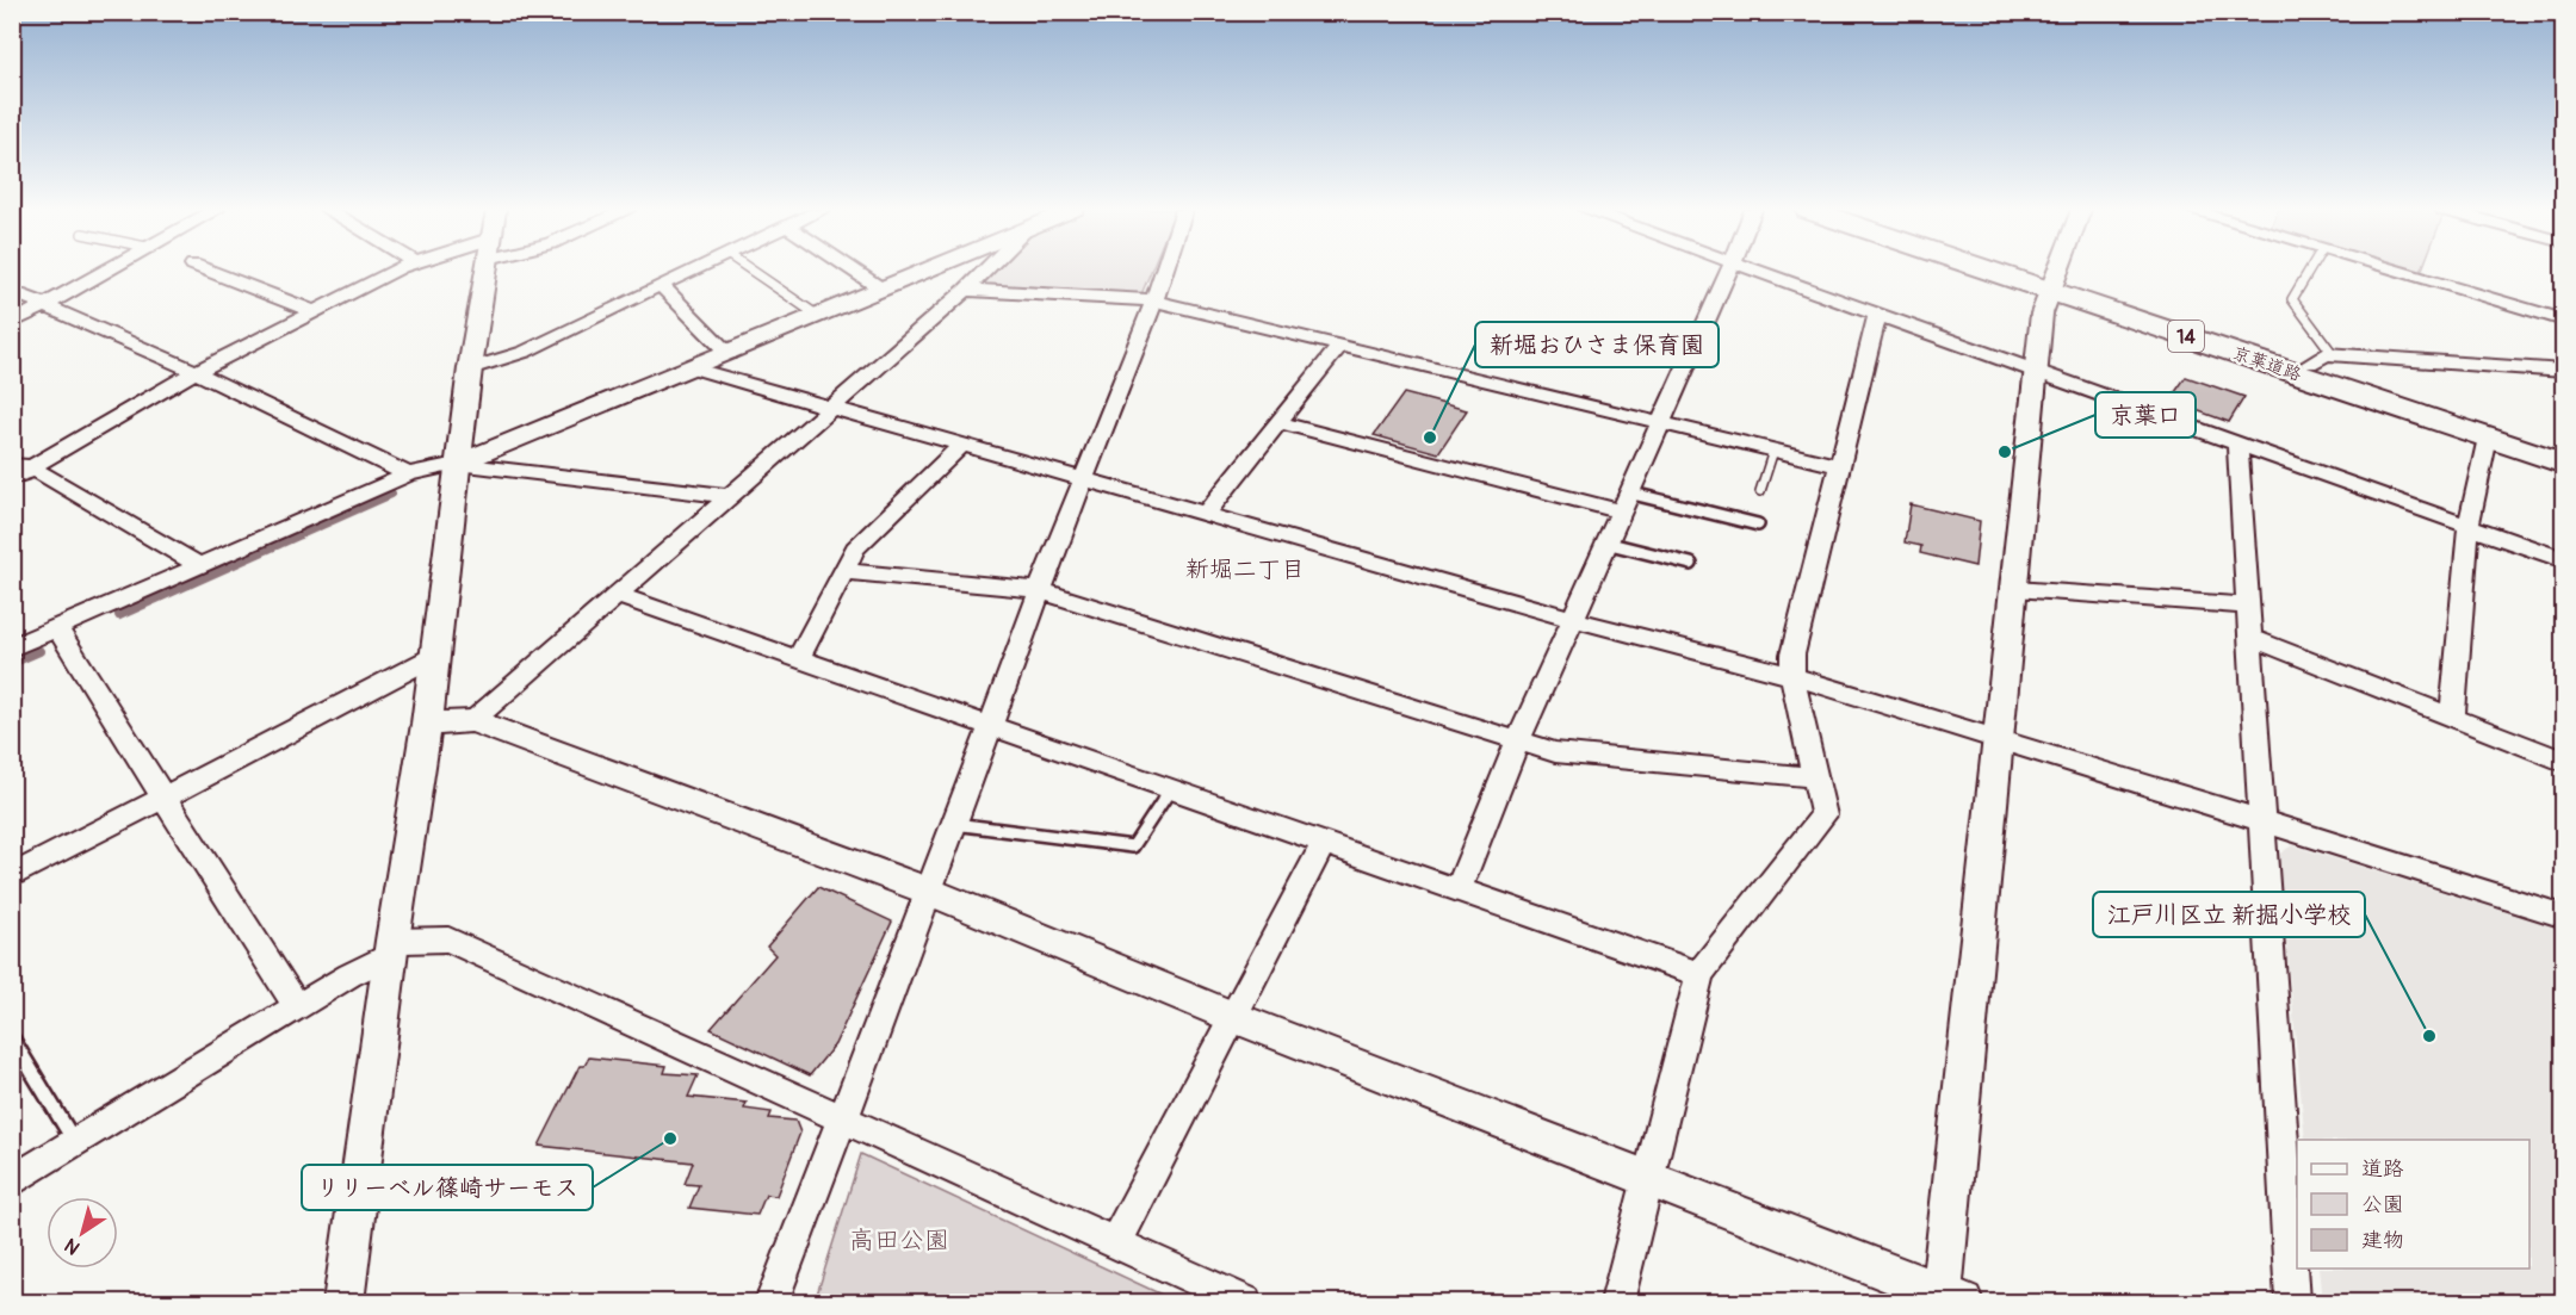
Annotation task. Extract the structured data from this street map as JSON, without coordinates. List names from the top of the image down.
{
  "streets": {
    "highway": ["14", "京葉道路"]
  },
  "districts": ["新堀二丁目"],
  "parks": ["高田公園"],
  "places": [
    "新堀おひさま保育園",
    "京葉口",
    "江戸川区立 新掘小学校",
    "リリーベル篠崎サーモス"
  ],
  "legend": ["道路", "公園", "建物"],
  "north": "bottom left"
}
